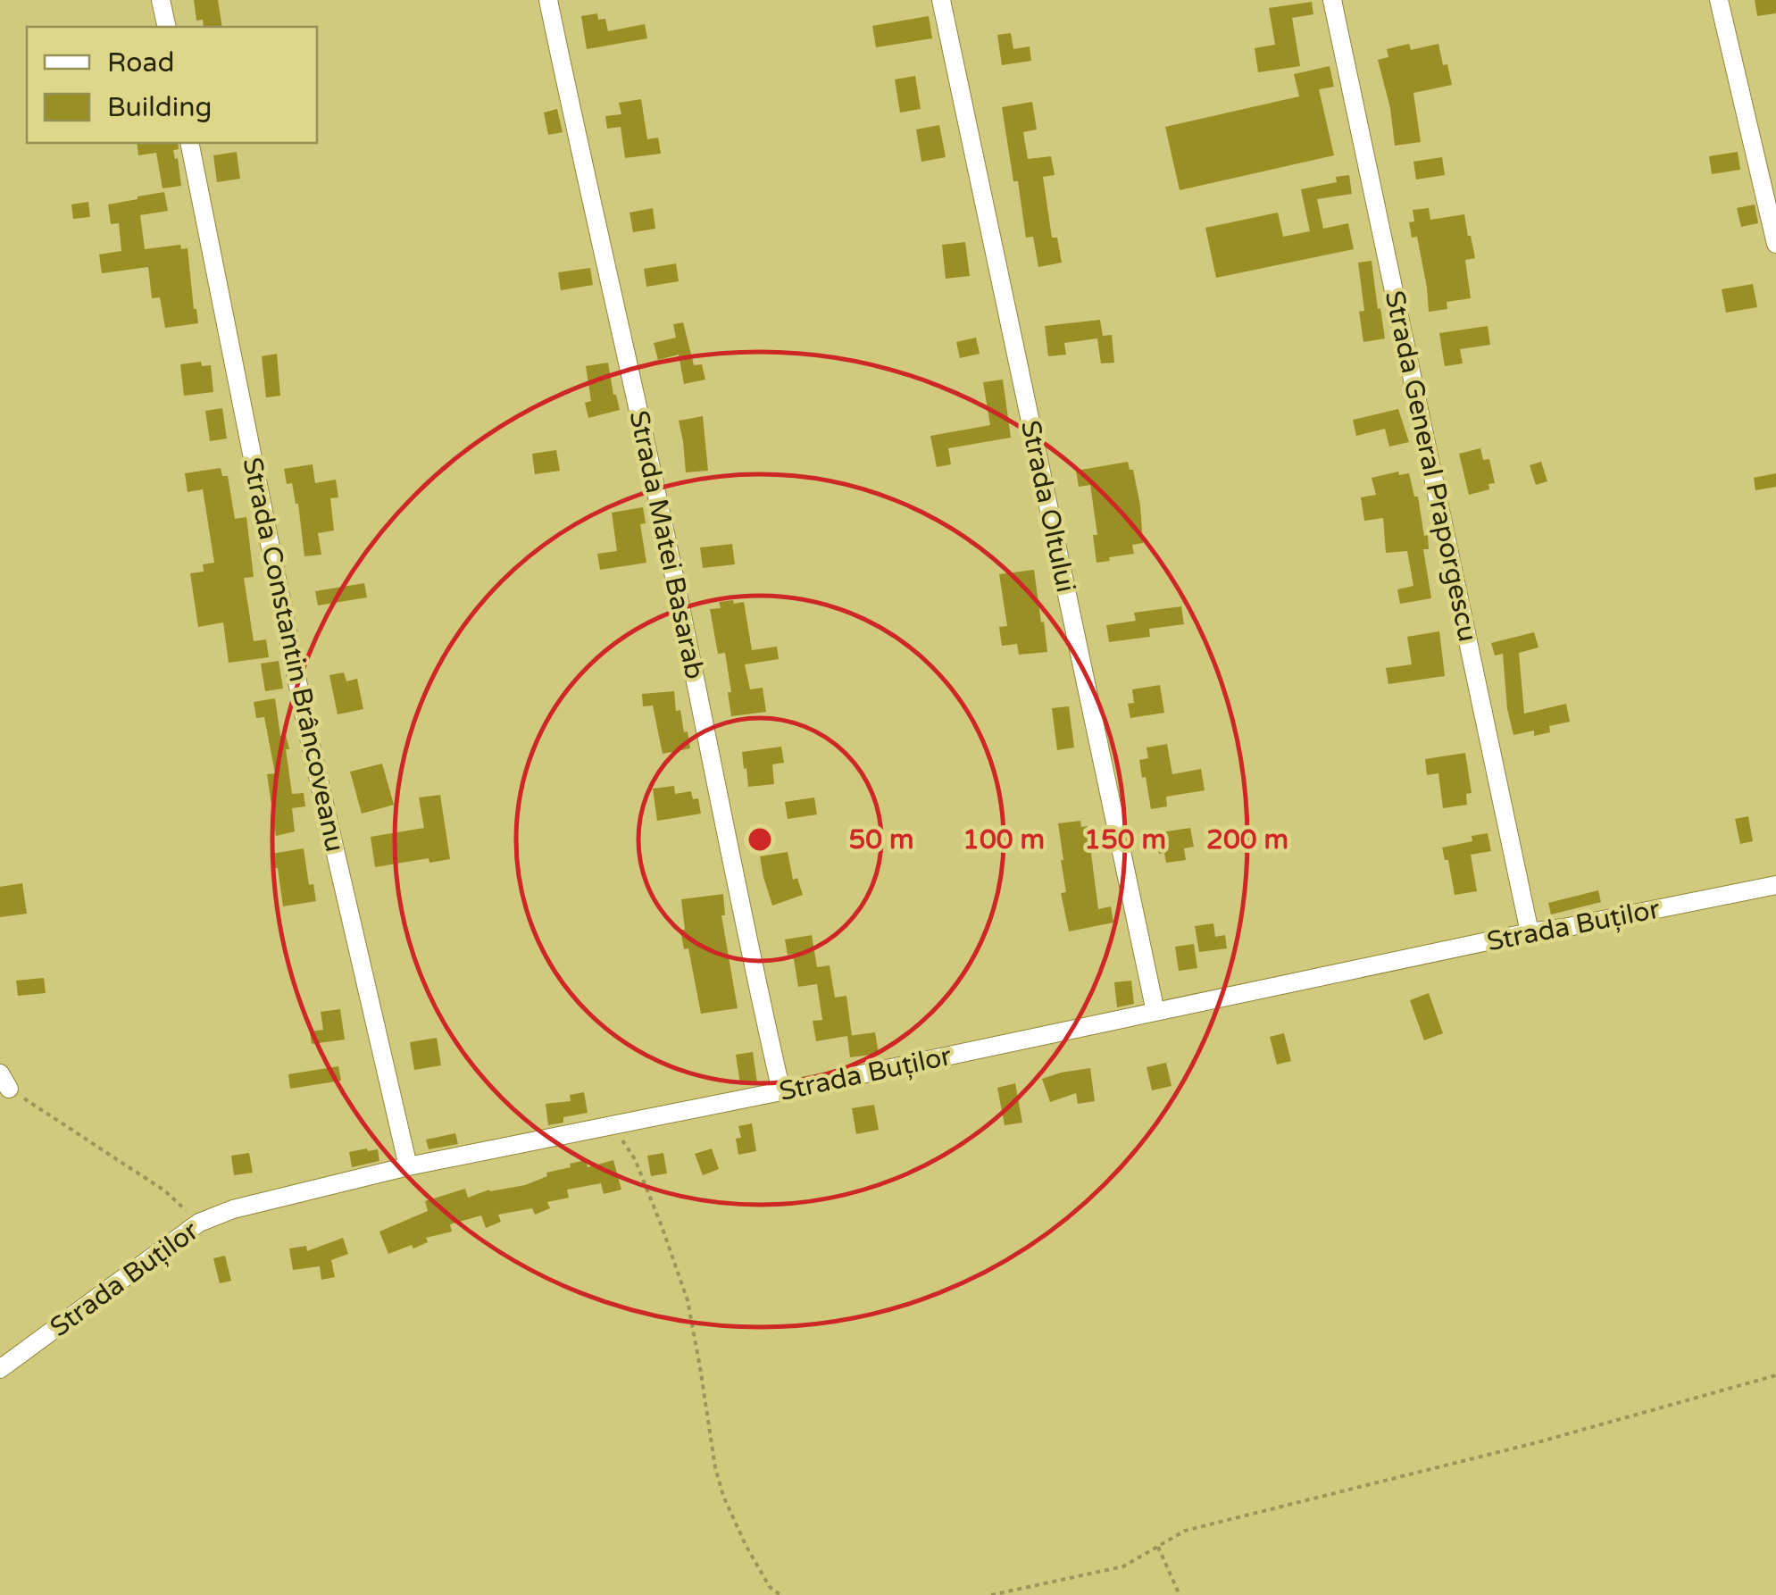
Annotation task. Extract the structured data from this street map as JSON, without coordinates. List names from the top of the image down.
{
  "streets": {
    "street": [
      "Strada General Praporgescu",
      "Strada Oltului",
      "Strada Matei Basarab",
      "Strada Constantin Brâncoveanu",
      "Strada Buților"
    ]
  },
  "crossings": [
    ["Strada General Praporgescu", "Strada Buților"],
    ["Strada Oltului", "Strada Buților"],
    ["Strada Matei Basarab", "Strada Buților"],
    ["Strada Constantin Brâncoveanu", "Strada Buților"]
  ],
  "legend": ["Road", "Building"],
  "rings": [
    "50 m",
    "100 m",
    "150 m",
    "200 m"
  ]
}
